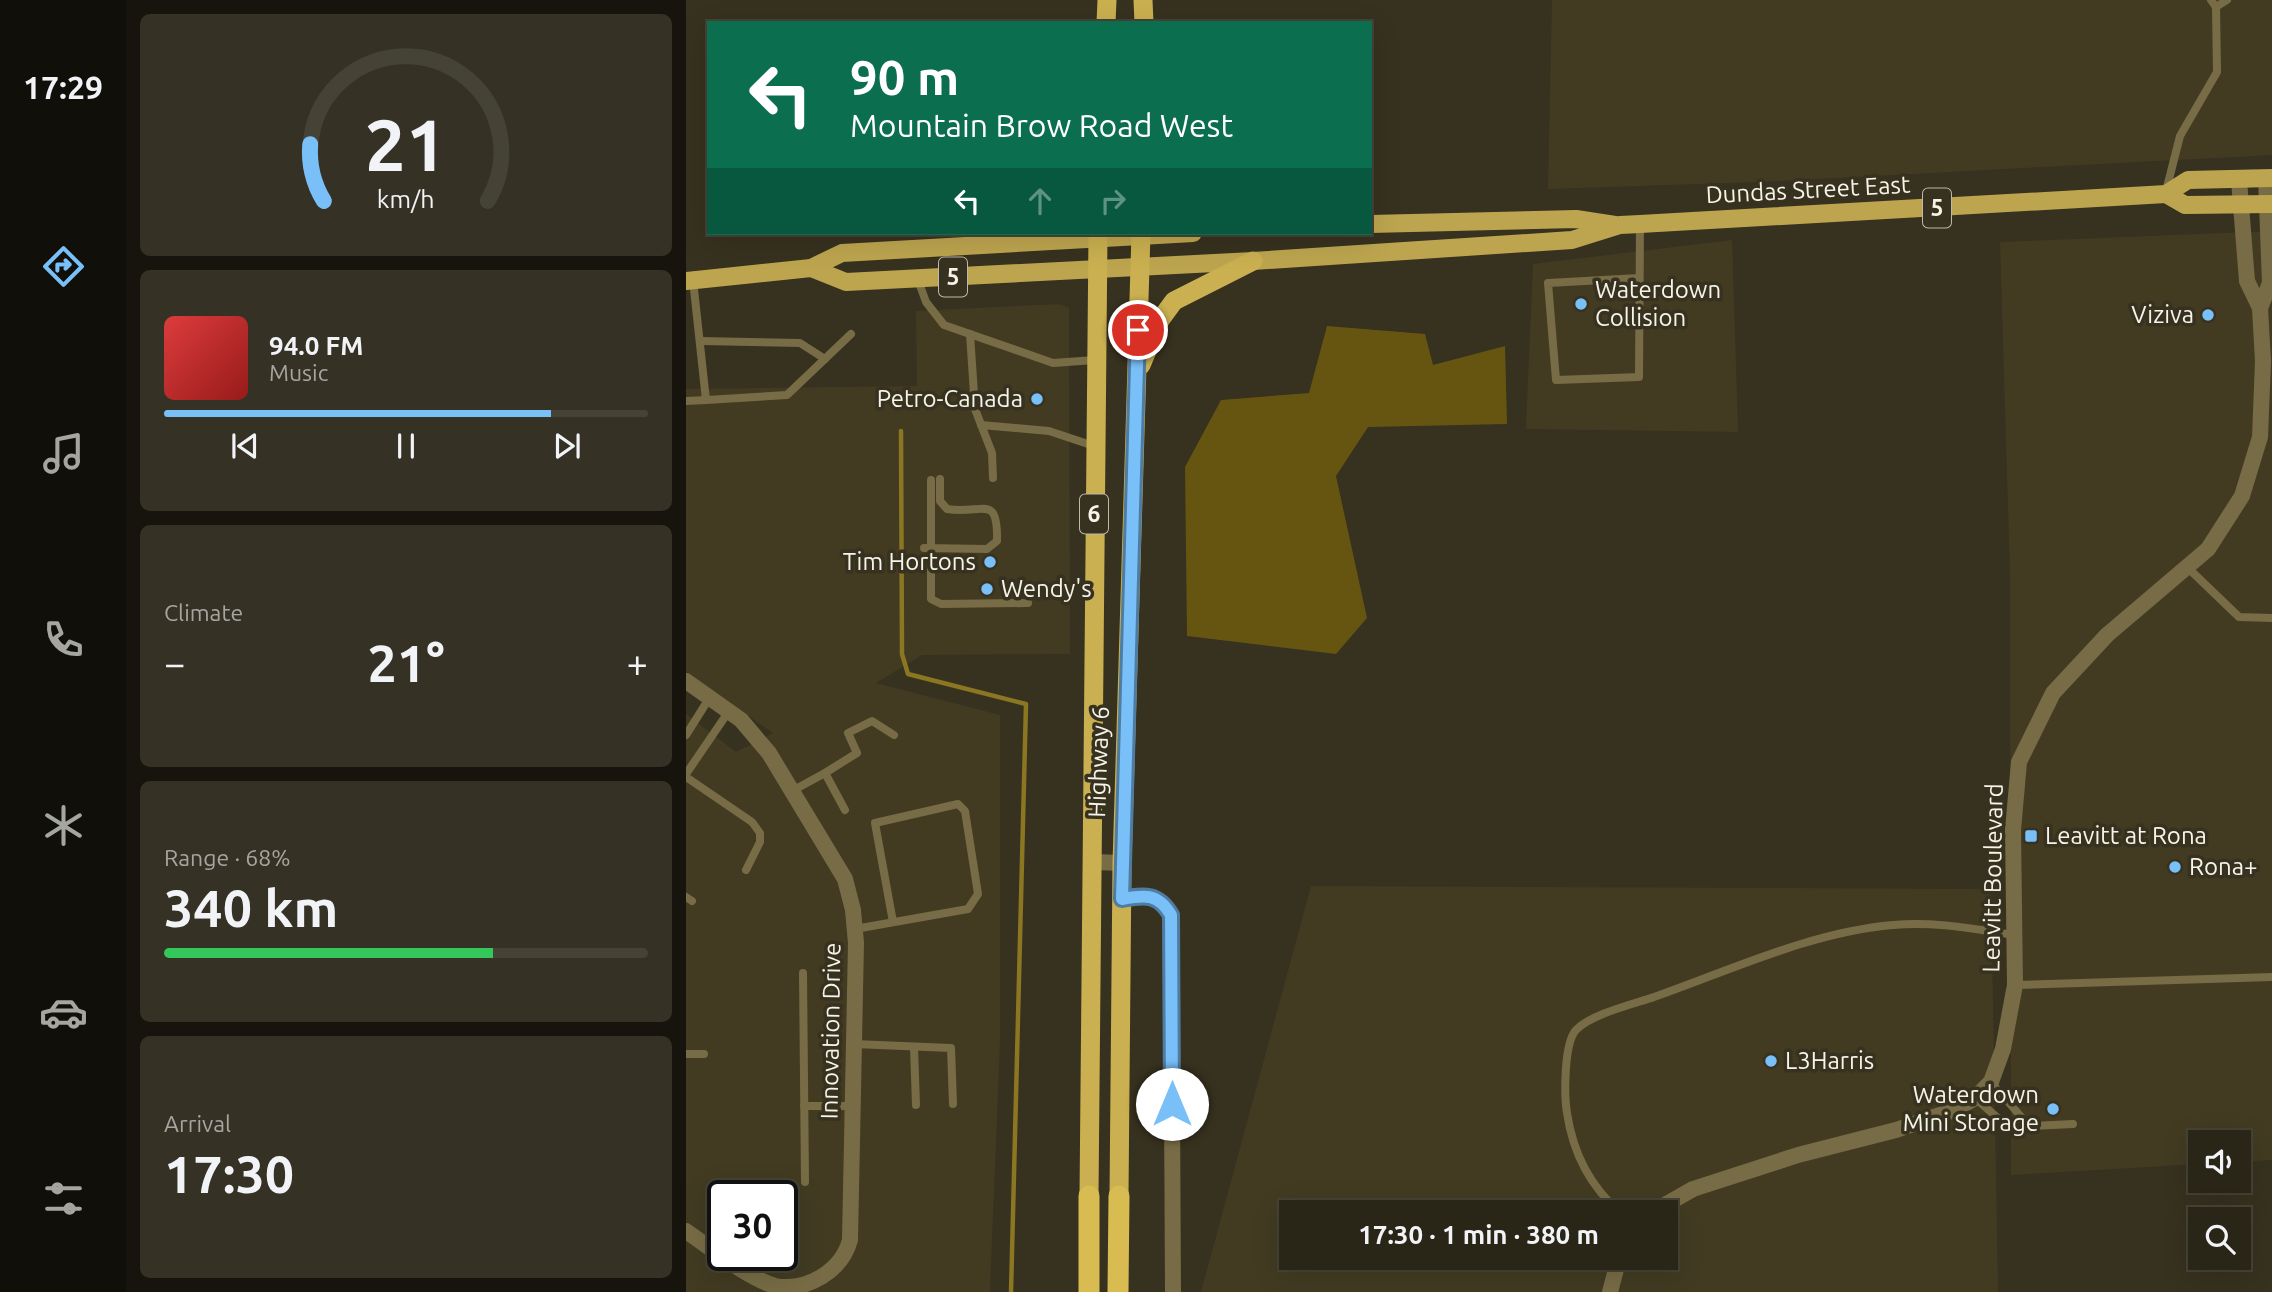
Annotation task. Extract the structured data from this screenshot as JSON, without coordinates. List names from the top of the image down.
{
  "streets": {
    "highway": ["6", "Highway 6"],
    "main road": ["Dundas Street East", "5"],
    "street": ["Leavitt Boulevard", "Innovation Drive"]
  },
  "crossings": [
    ["Dundas Street East", "5"],
    ["Dundas Street East", "Highway 6"],
    ["Dundas Street East", "Leavitt Boulevard"],
    ["5", "Highway 6"]
  ],
  "places": {
    "other": [
      "Waterdown Collision",
      "Viziva",
      "Petro-Canada",
      "Tim Hortons",
      "Wendy's",
      "Rona+",
      "L3Harris",
      "Waterdown Mini Storage"
    ],
    "transit": ["Leavitt at Rona"]
  },
  "page": {
    "tabs": "17:29",
    "turn": ["90 m", "Mountain Brow Road West"],
    "song": ["94.0 FM", "Music"],
    "tile": [
      "Climate",
      ["Range · 68%", "340 km"],
      ["Arrival", "17:30"]
    ],
    "heat": ["−", "21°", "+"],
    "limit": "30",
    "trip": "17:30 · 1 min · 380 m",
    "gauge": ["21", "km/h"]
  }
}
